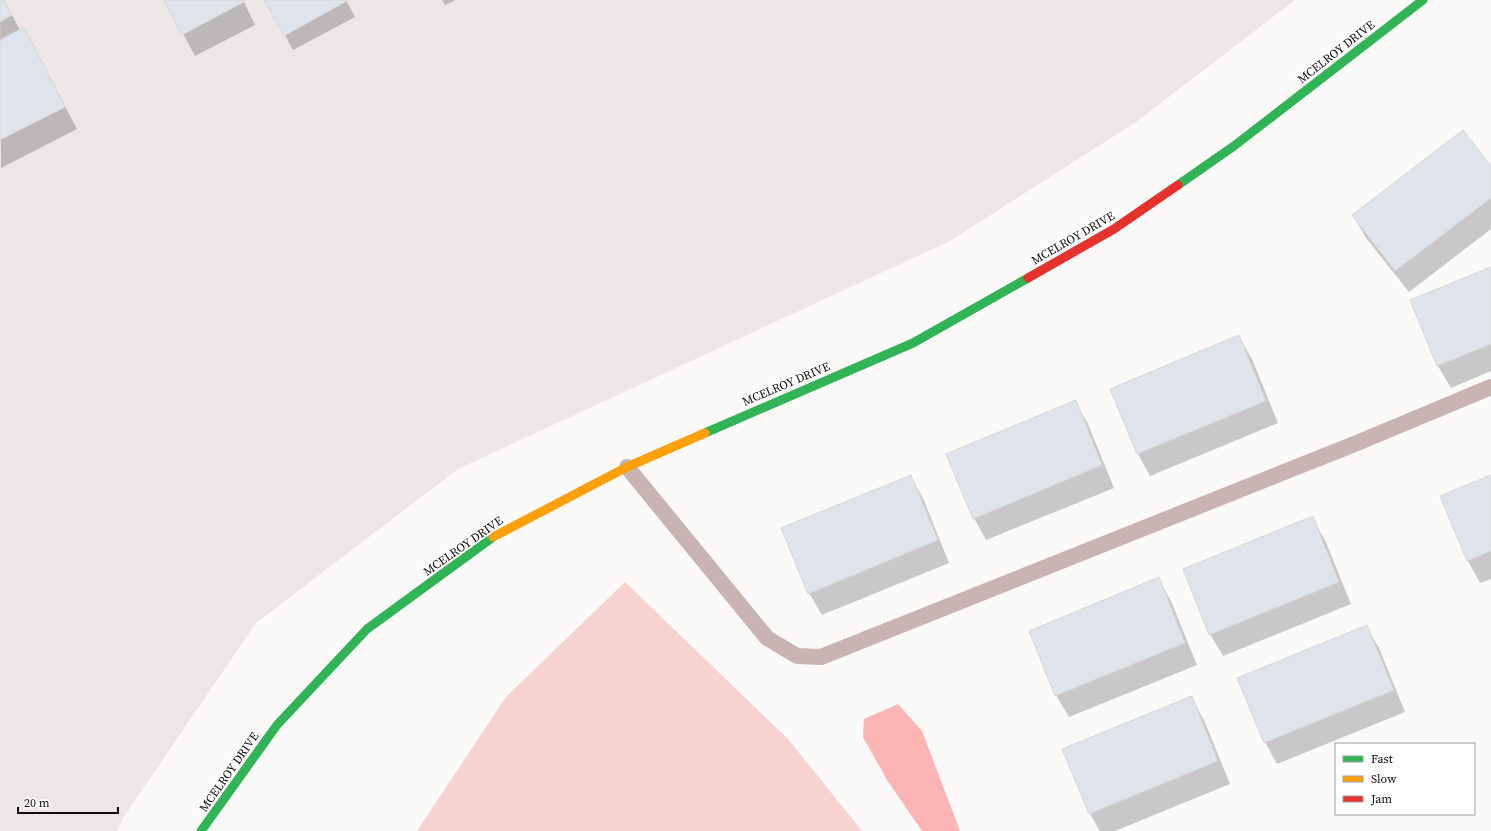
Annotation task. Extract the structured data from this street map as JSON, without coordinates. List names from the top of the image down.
{
  "streets": {
    "street": ["MCELROY DRIVE"]
  },
  "legend": ["Fast", "Slow", "Jam"],
  "scale_bar": "20 m"
}
